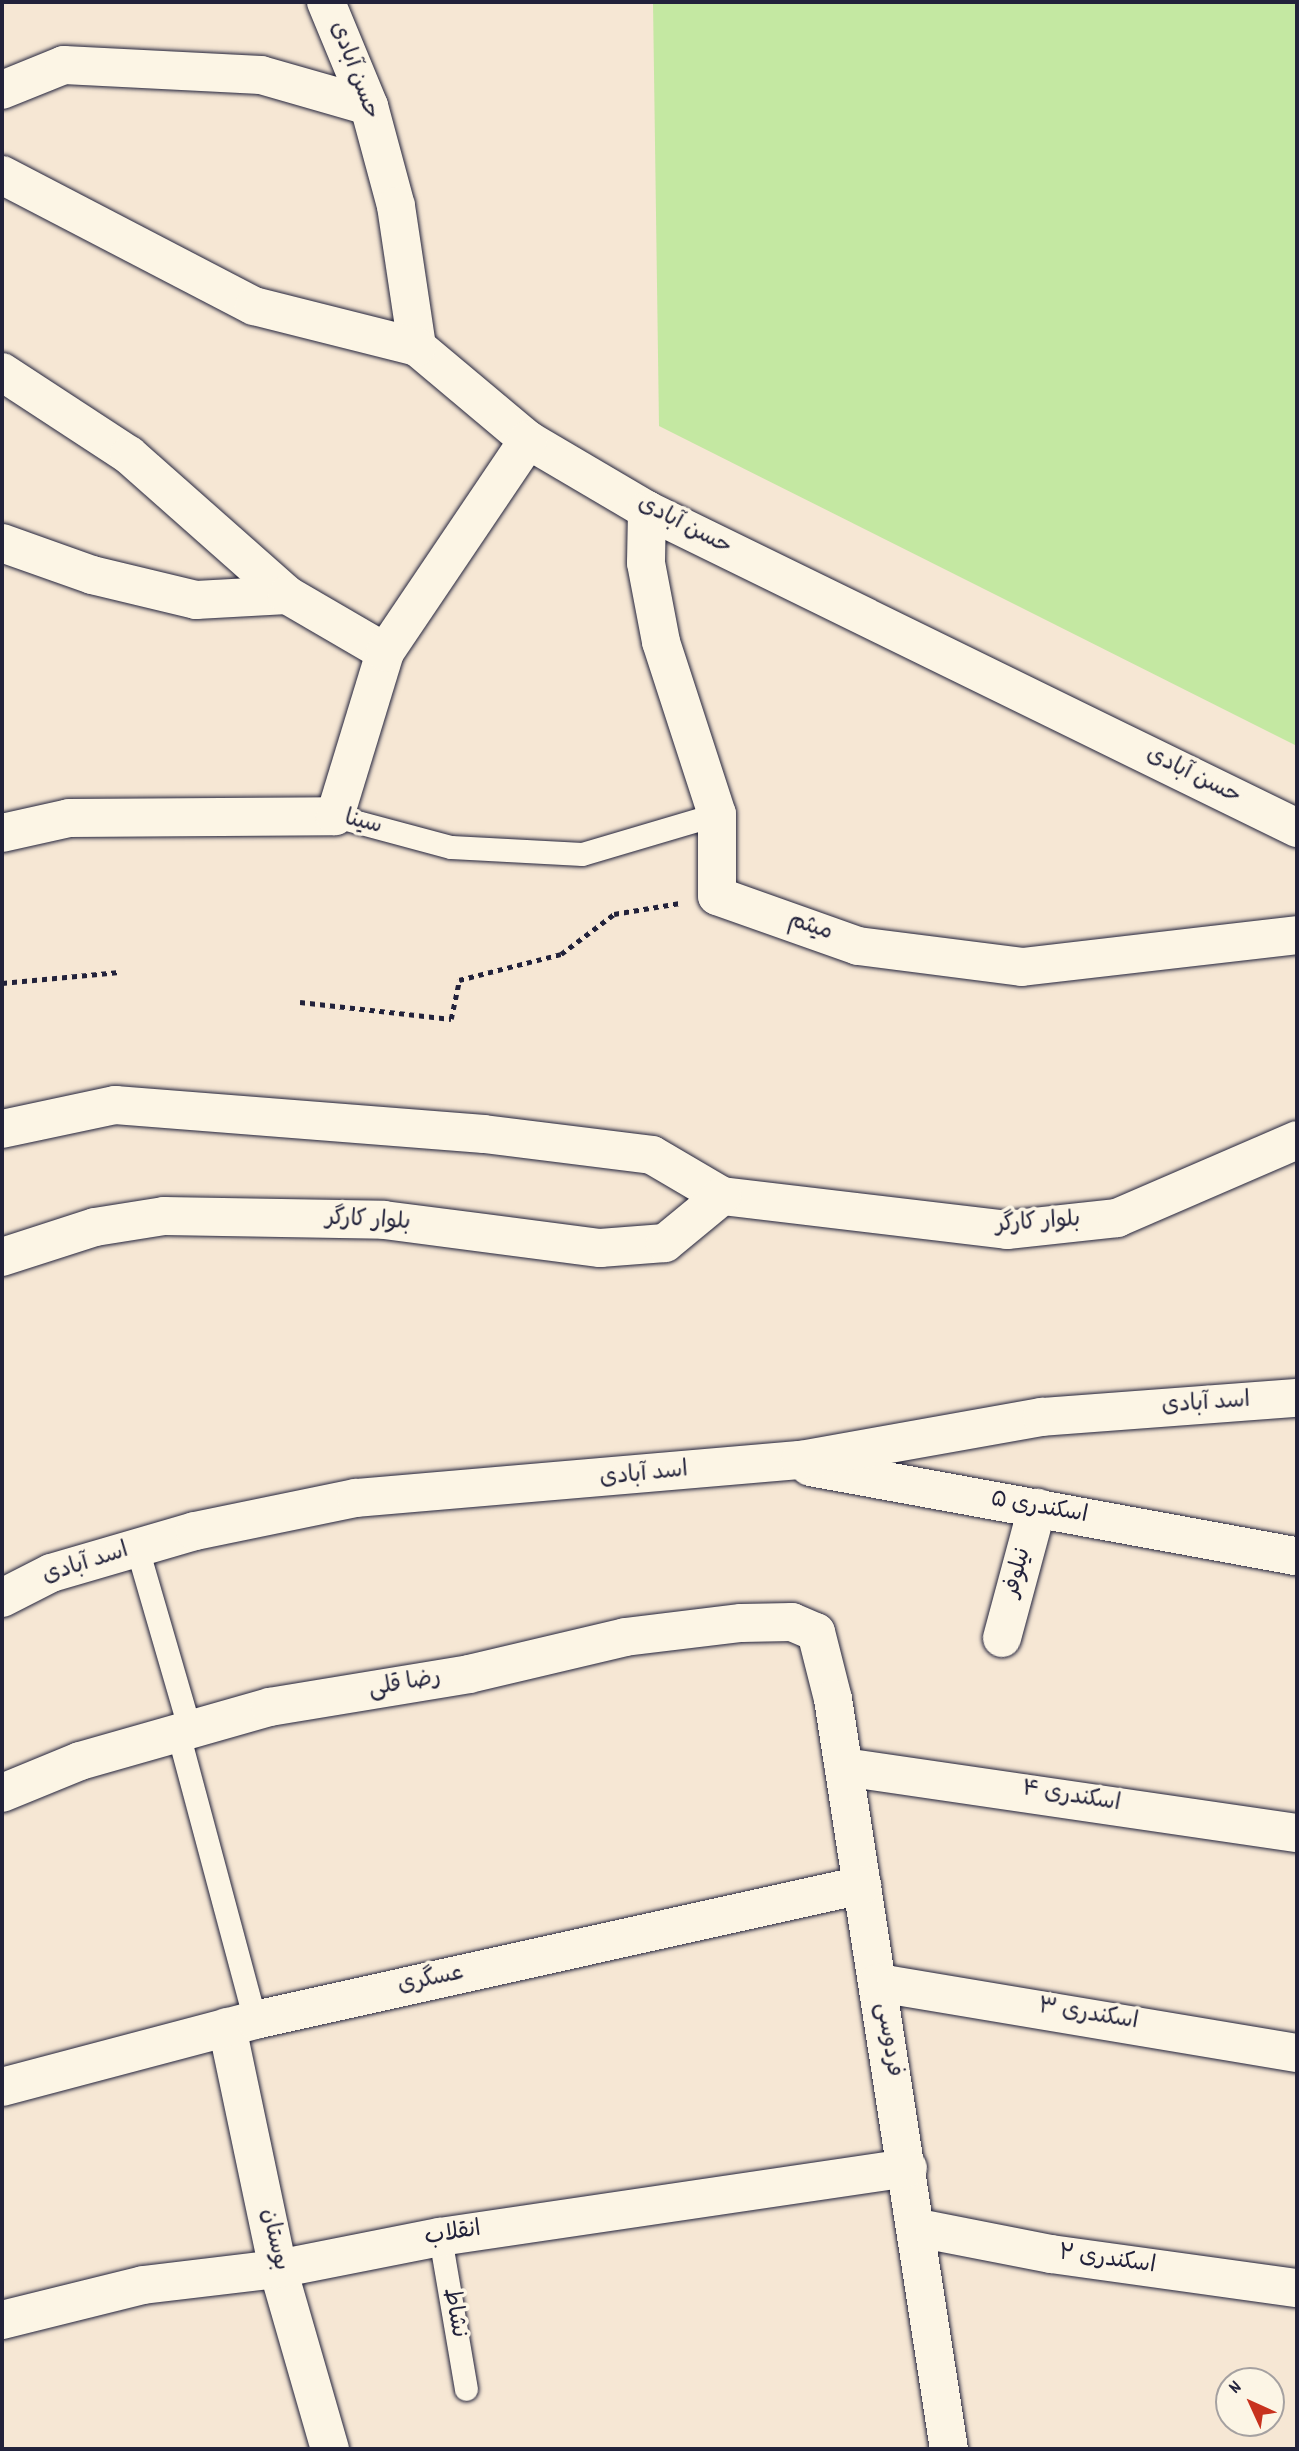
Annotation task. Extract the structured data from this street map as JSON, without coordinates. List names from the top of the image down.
{
  "streets": {
    "street": [
      "حسن آبادی",
      "سینا",
      "میثم",
      "بلوار کارگر",
      "اسد آبادی",
      "اسکندری ۵",
      "نیلوفر",
      "رضا قلی",
      "اسکندری ۴",
      "عسگری",
      "اسکندری ۳",
      "فردوسی",
      "انقلاب",
      "بوستان",
      "اسکندری ۲"
    ],
    "lane": ["نشاط"]
  },
  "crossings": [
    ["اسد آبادی", "اسکندری ۵"],
    ["اسکندری ۵", "نیلوفر"],
    ["رضا قلی", "فردوسی"],
    ["اسکندری ۴", "فردوسی"],
    ["عسگری", "فردوسی"],
    ["عسگری", "بوستان"],
    ["اسکندری ۳", "فردوسی"],
    ["فردوسی", "انقلاب"],
    ["فردوسی", "اسکندری ۲"],
    ["انقلاب", "بوستان"],
    ["انقلاب", "نشاط"]
  ],
  "north": "top left"
}
